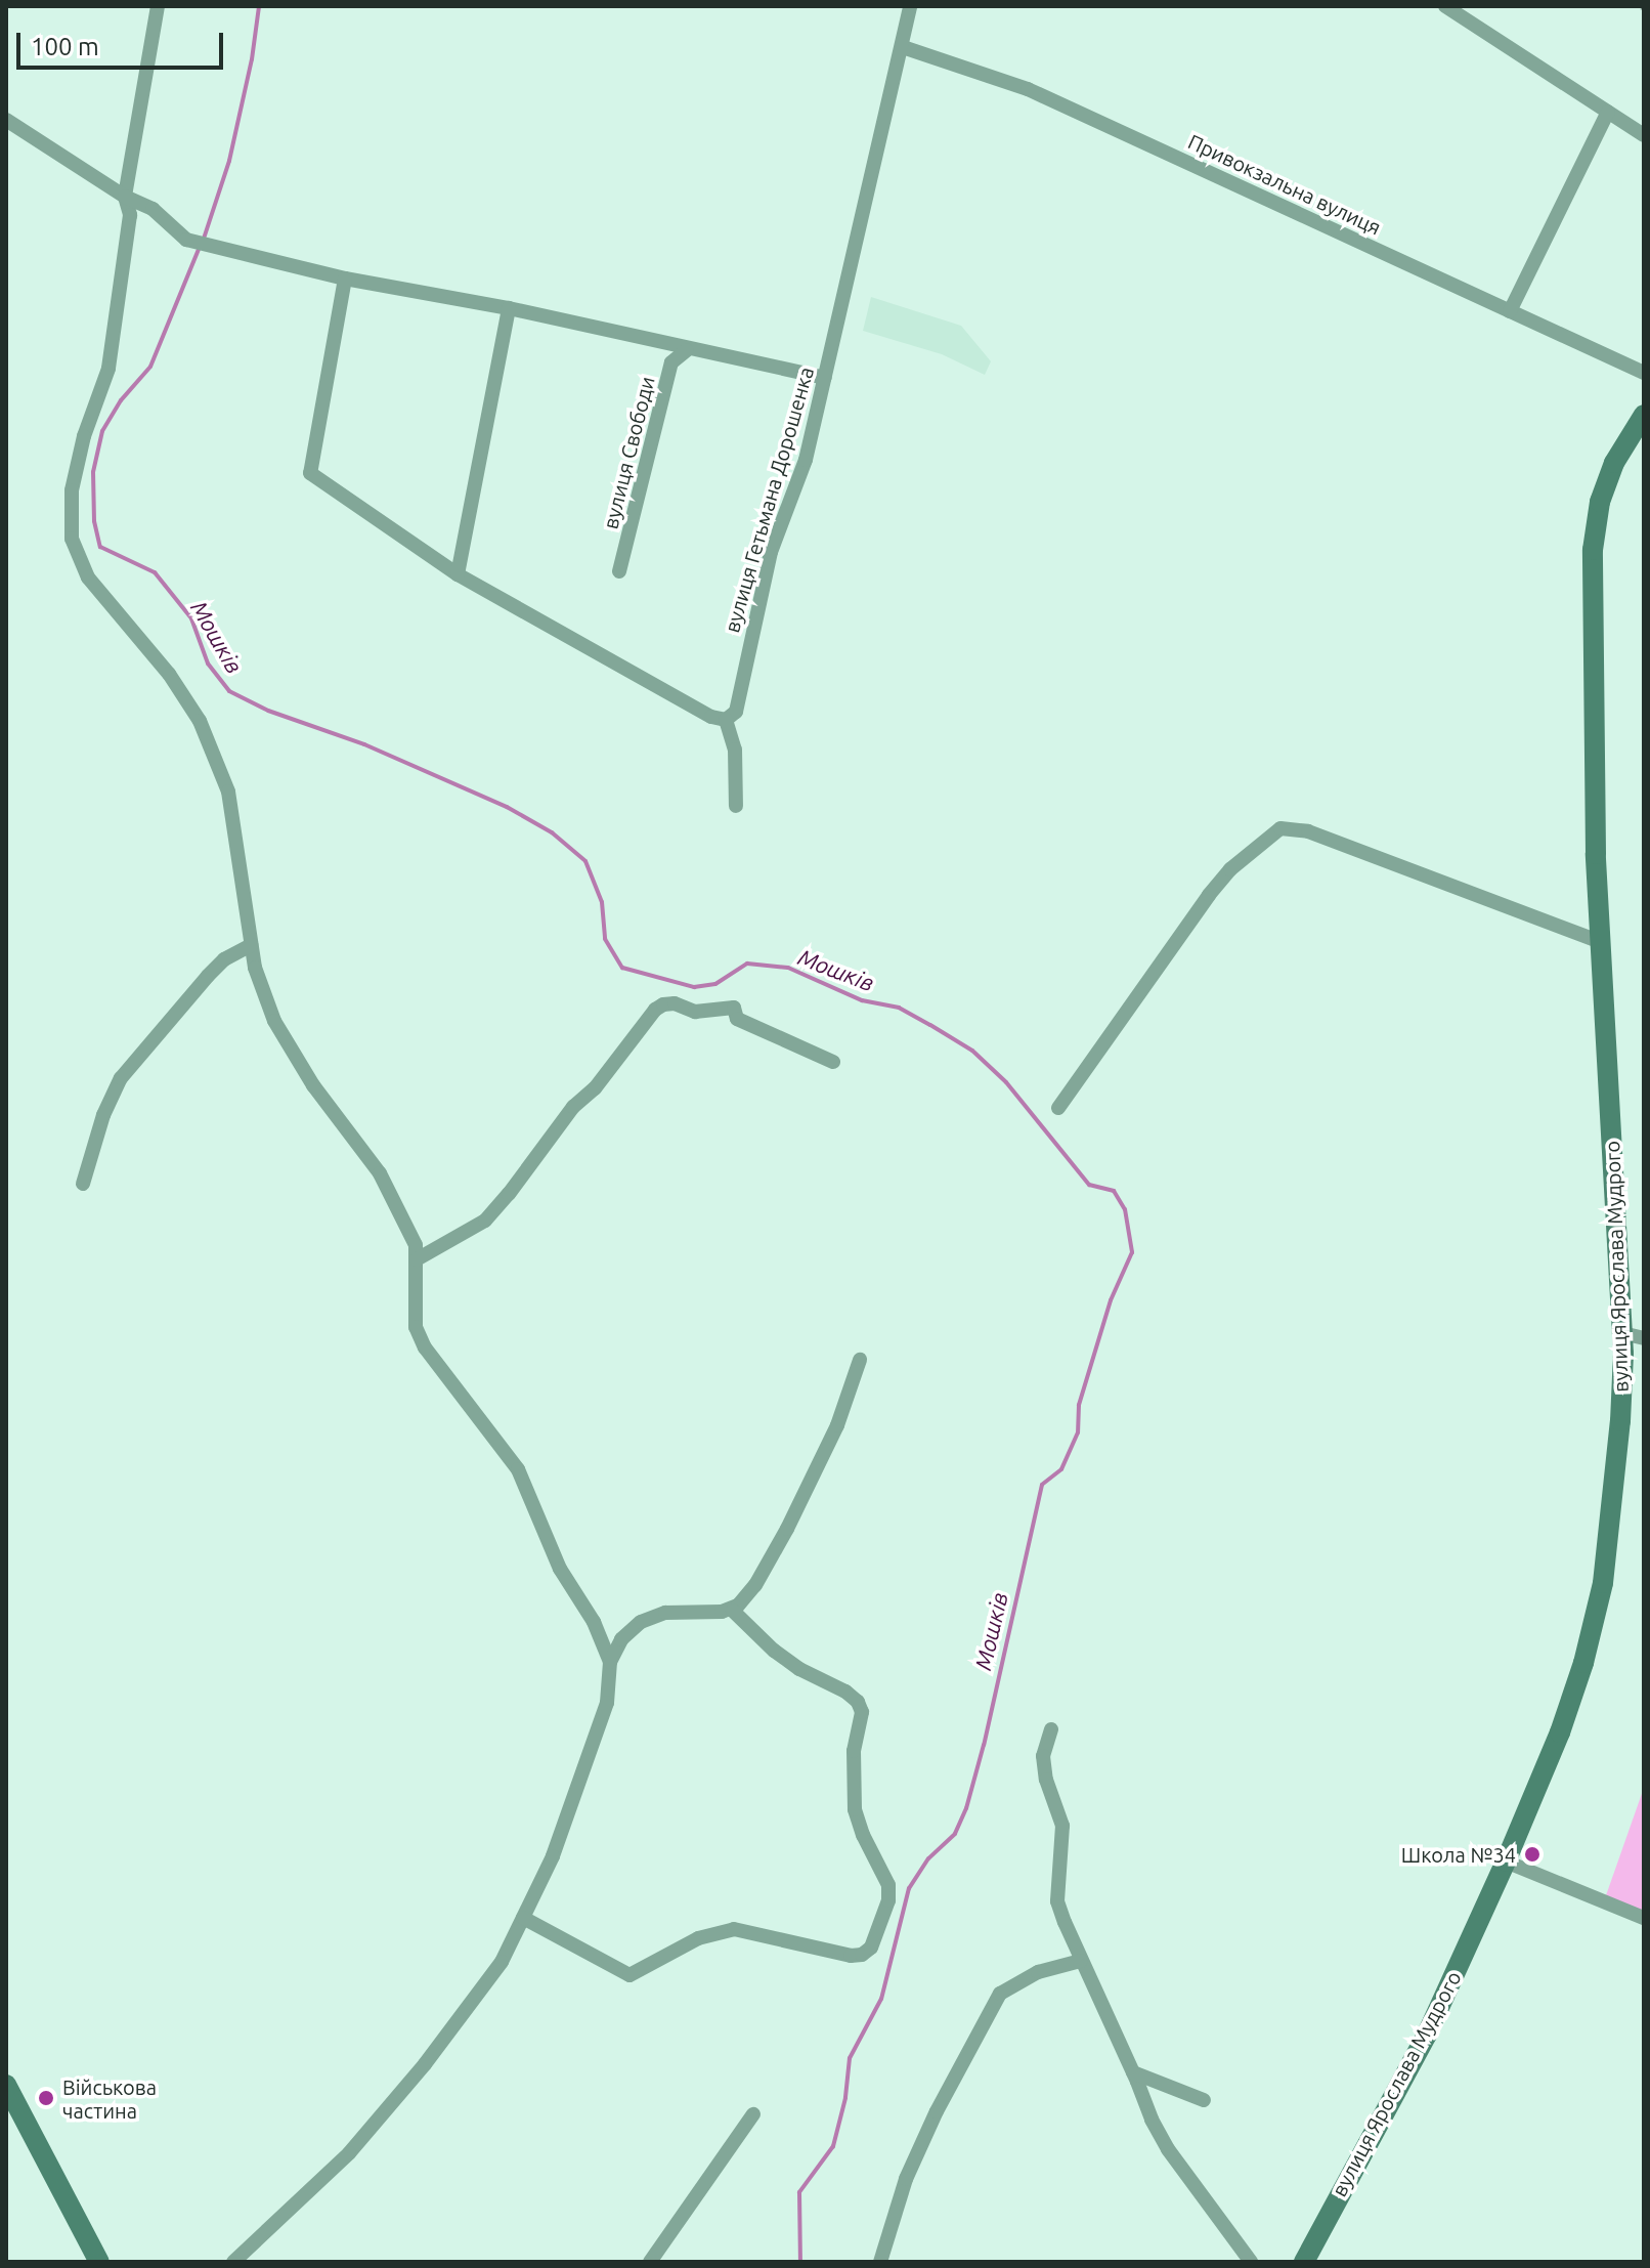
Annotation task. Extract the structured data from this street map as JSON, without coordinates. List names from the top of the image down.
{
  "streets": {
    "main road": ["вулиця Ярослава Мудрого"],
    "street": ["Привокзальна вулиця", "вулиця Свободи", "вулиця Гетьмана Дорошенка"]
  },
  "crossings": [
    ["Привокзальна вулиця", "вулиця Гетьмана Дорошенка"]
  ],
  "water": ["Мошків"],
  "places": ["Школа №34", "Військова частина"],
  "scale_bar": "100 m"
}
